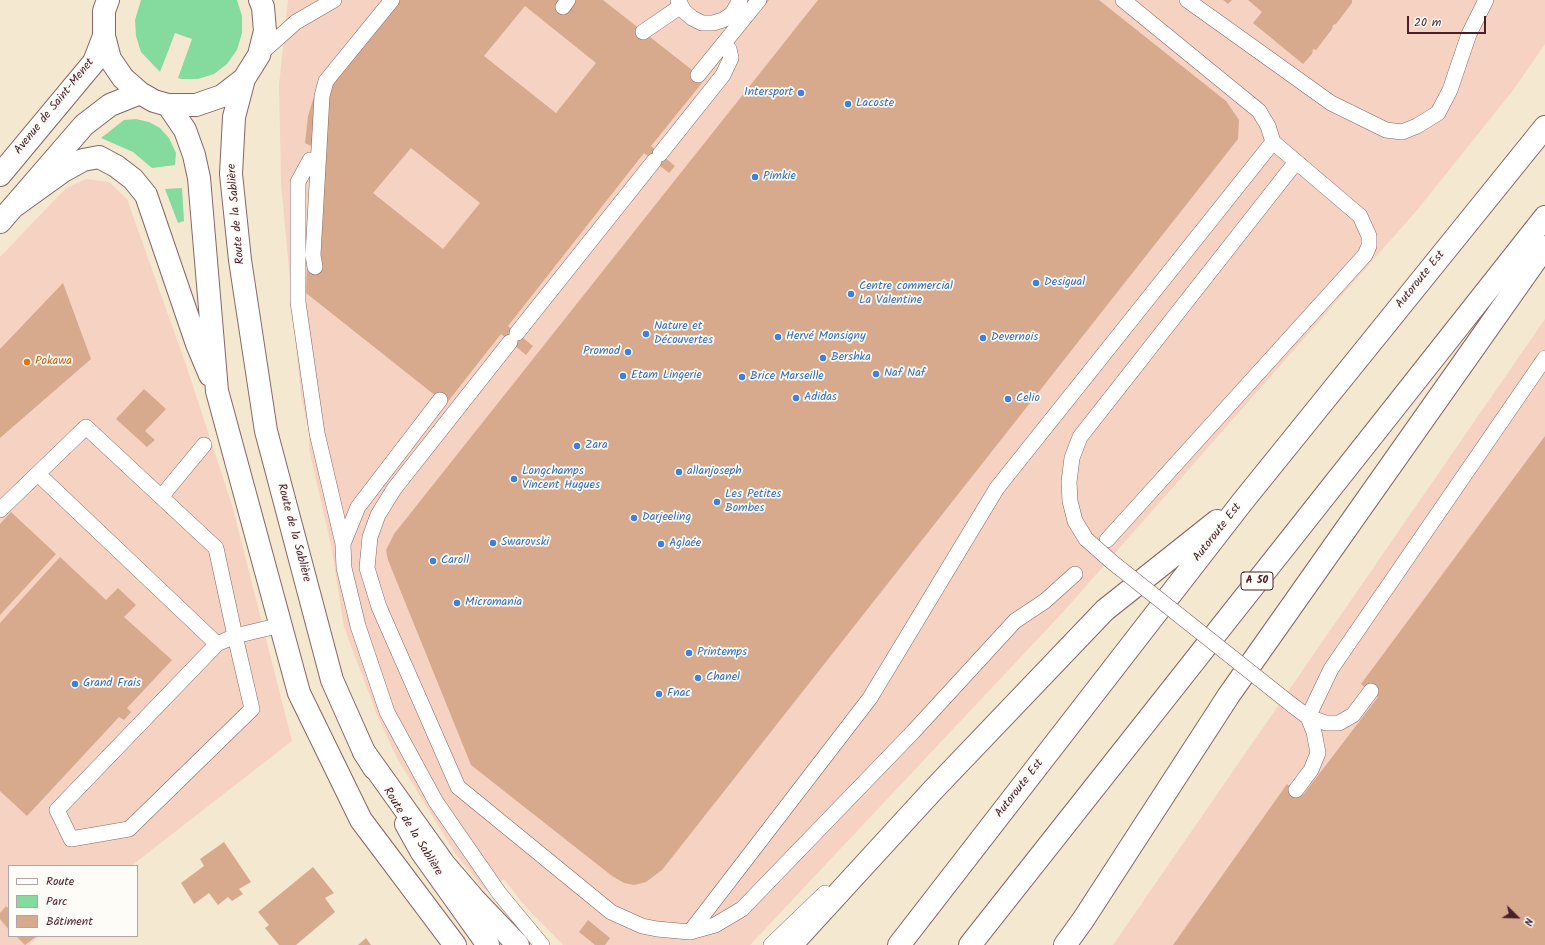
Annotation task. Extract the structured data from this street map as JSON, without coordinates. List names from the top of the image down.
{
  "streets": {
    "main road": [
      "Avenue de Saint-Menet",
      "Route de la Sablière",
      "Autoroute Est",
      "A 50"
    ]
  },
  "places": [
    "Intersport",
    "Lacoste",
    "Pimkie",
    "Desigual",
    "Centre commercial La Valentine",
    "Nature et Découvertes",
    "Hervé Monsigny",
    "Devernois",
    "Promod",
    "Bershka",
    "Pokawa",
    "Naf Naf",
    "Etam Lingerie",
    "Brice Marseille",
    "Adidas",
    "Celio",
    "Zara",
    "allanjoseph",
    "Longchamps Vincent Hugues",
    "Les Petites Bombes",
    "Darjeeling",
    "Swarovski",
    "Aglaée",
    "Caroll",
    "Micromania",
    "Printemps",
    "Chanel",
    "Grand Frais",
    "Fnac"
  ],
  "legend": ["Route", "Parc", "Bâtiment"],
  "scale_bar": "20 m",
  "north": "bottom right"
}
